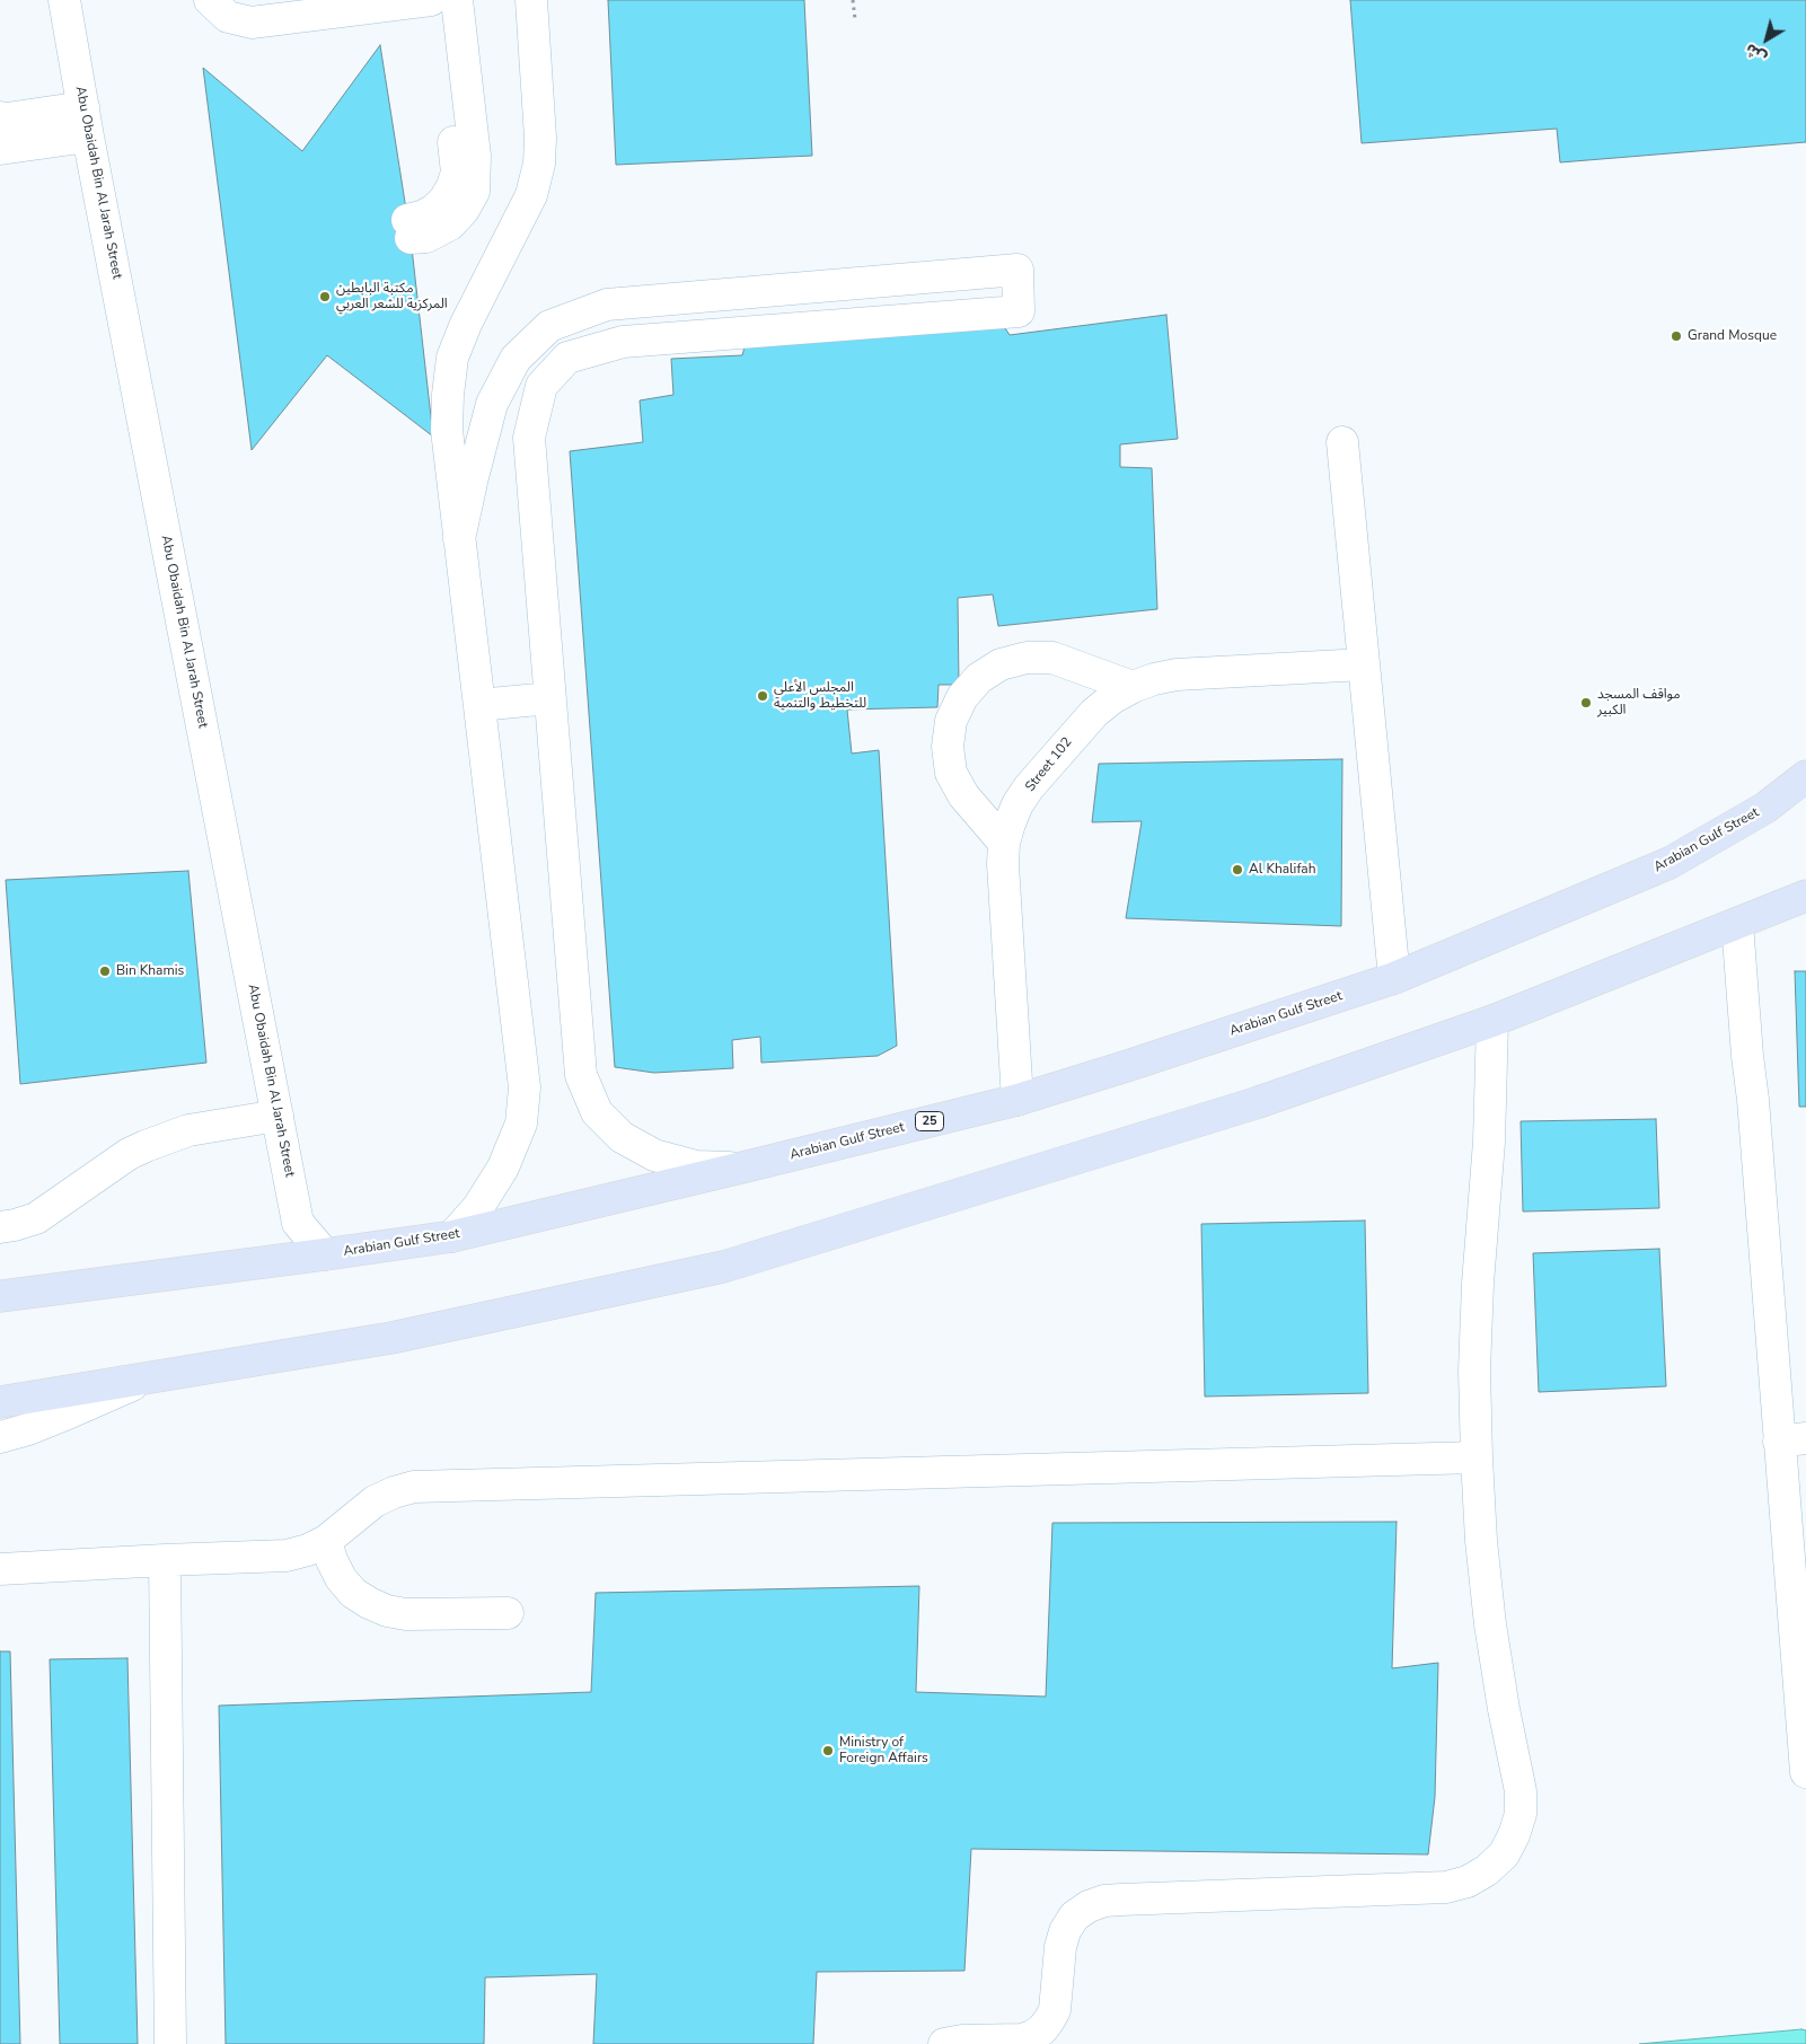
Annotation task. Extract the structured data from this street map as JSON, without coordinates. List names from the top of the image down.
{
  "streets": {
    "main road": ["Arabian Gulf Street", "25"],
    "street": ["Abu Obaidah Bin Al Jarah Street", "Street 102"]
  },
  "crossings": [
    ["Abu Obaidah Bin Al Jarah Street", "Arabian Gulf Street"],
    ["Street 102", "Arabian Gulf Street"]
  ],
  "places": [
    "مكتبة البابطين المركزية للشعر العربي",
    "Grand Mosque",
    "المجلس الأعلى للتخطيط والتنمية",
    "مواقف المسجد الكبير",
    "Al Khalifah",
    "Bin Khamis",
    "Ministry of Foreign Affairs"
  ],
  "north": "bottom left"
}
